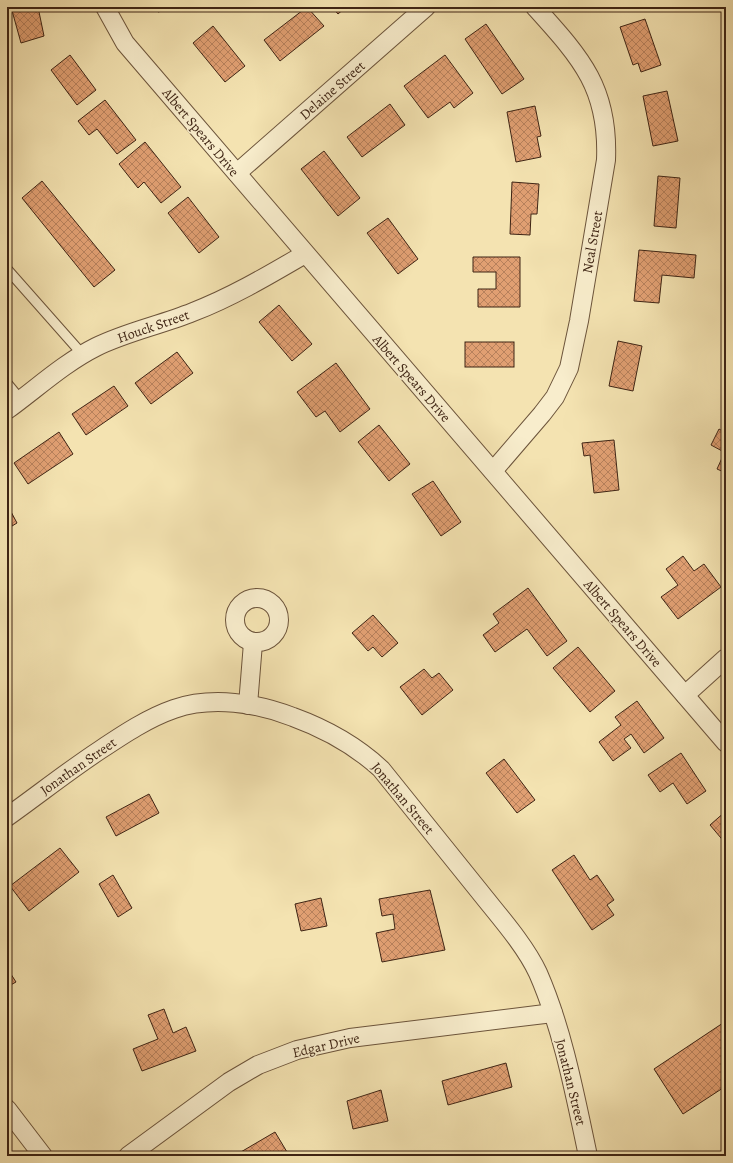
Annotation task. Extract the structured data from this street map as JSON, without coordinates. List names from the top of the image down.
{
  "streets": {
    "street": [
      "Delaine Street",
      "Albert Spears Drive",
      "Neal Street",
      "Houck Street",
      "Jonathan Street",
      "Edgar Drive"
    ]
  },
  "crossings": [
    ["Delaine Street", "Albert Spears Drive"],
    ["Albert Spears Drive", "Neal Street"],
    ["Albert Spears Drive", "Houck Street"],
    ["Jonathan Street", "Edgar Drive"]
  ]
}
